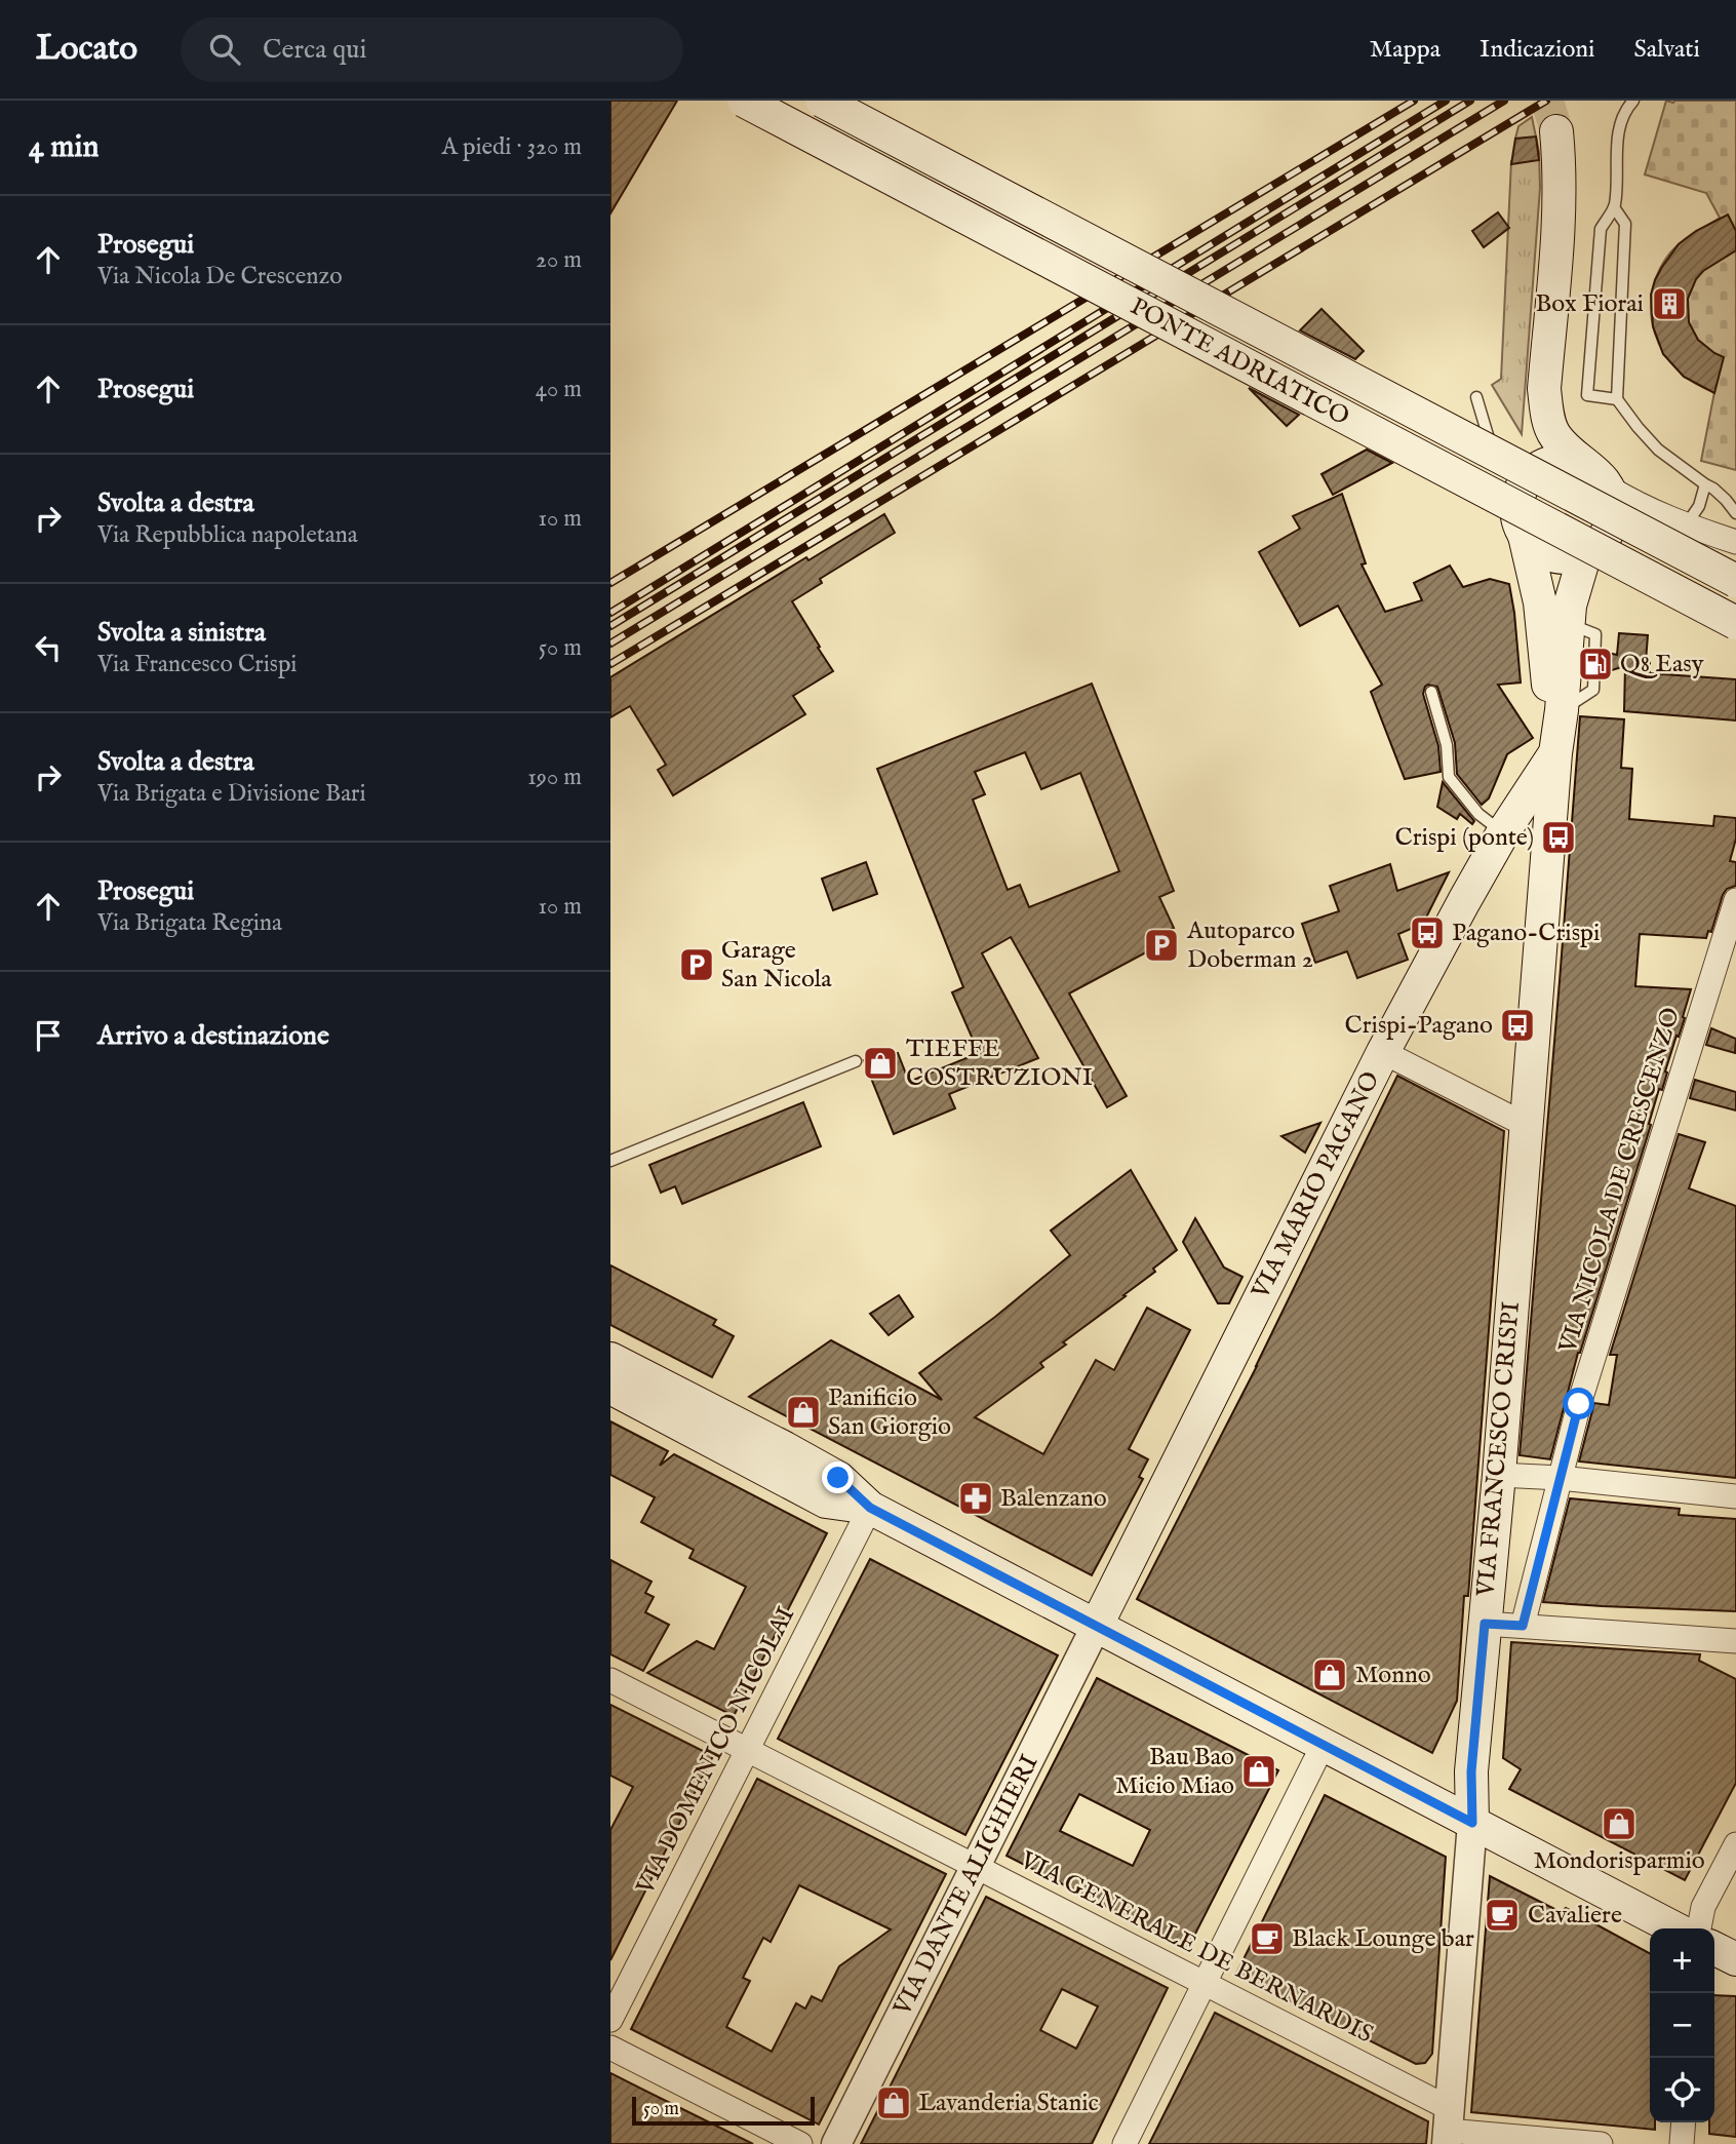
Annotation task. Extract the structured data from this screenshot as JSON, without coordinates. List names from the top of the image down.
{
  "streets": {
    "main road": ["PONTE ADRIATICO", "VIA MARIO PAGANO", "VIA FRANCESCO CRISPI"],
    "street": [
      "VIA NICOLA DE CRESCENZO",
      "VIA DOMENICO NICOLAI",
      "VIA DANTE ALIGHIERI",
      "VIA GENERALE DE BERNARDIS"
    ]
  },
  "crossings": [
    ["VIA MARIO PAGANO", "VIA FRANCESCO CRISPI"],
    ["VIA MARIO PAGANO", "VIA DANTE ALIGHIERI"],
    ["VIA FRANCESCO CRISPI", "VIA GENERALE DE BERNARDIS"],
    ["VIA DOMENICO NICOLAI", "VIA GENERALE DE BERNARDIS"],
    ["VIA DANTE ALIGHIERI", "VIA GENERALE DE BERNARDIS"]
  ],
  "places": {
    "building": ["Box Fiorai"],
    "fuel station": ["Q8 Easy"],
    "bus stop": ["Crispi (ponte)", "Pagano-Crispi", "Crispi-Pagano"],
    "parking": ["Autoparco Doberman 2", "Garage San Nicola"],
    "shop": [
      "TIEFFE COSTRUZIONI",
      "Panificio San Giorgio",
      "Monno",
      "Bau Bao Micio Miao",
      "Mondorisparmio",
      "Lavanderia Stanic"
    ],
    "pharmacy": ["Balenzano"],
    "cafe": ["Cavaliere", "Black Lounge bar"]
  },
  "scale_bar": "50 m",
  "page": {
    "header": "Locato",
    "search": "Cerca qui",
    "nav": ["Mappa", "Indicazioni", "Salvati"],
    "heading": ["4 min", "A piedi · 320 m"],
    "list": [
      ["Prosegui", "Via Nicola De Crescenzo", "20 m"],
      ["Prosegui", "40 m"],
      ["Svolta a destra", "Via Repubblica napoletana", "10 m"],
      ["Svolta a sinistra", "Via Francesco Crispi", "50 m"],
      ["Svolta a destra", "Via Brigata e Divisione Bari", "190 m"],
      ["Prosegui", "Via Brigata Regina", "10 m"],
      "Arrivo a destinazione"
    ],
    "map_buttons": ["+", "−"],
    "scale": "50 m"
  }
}
